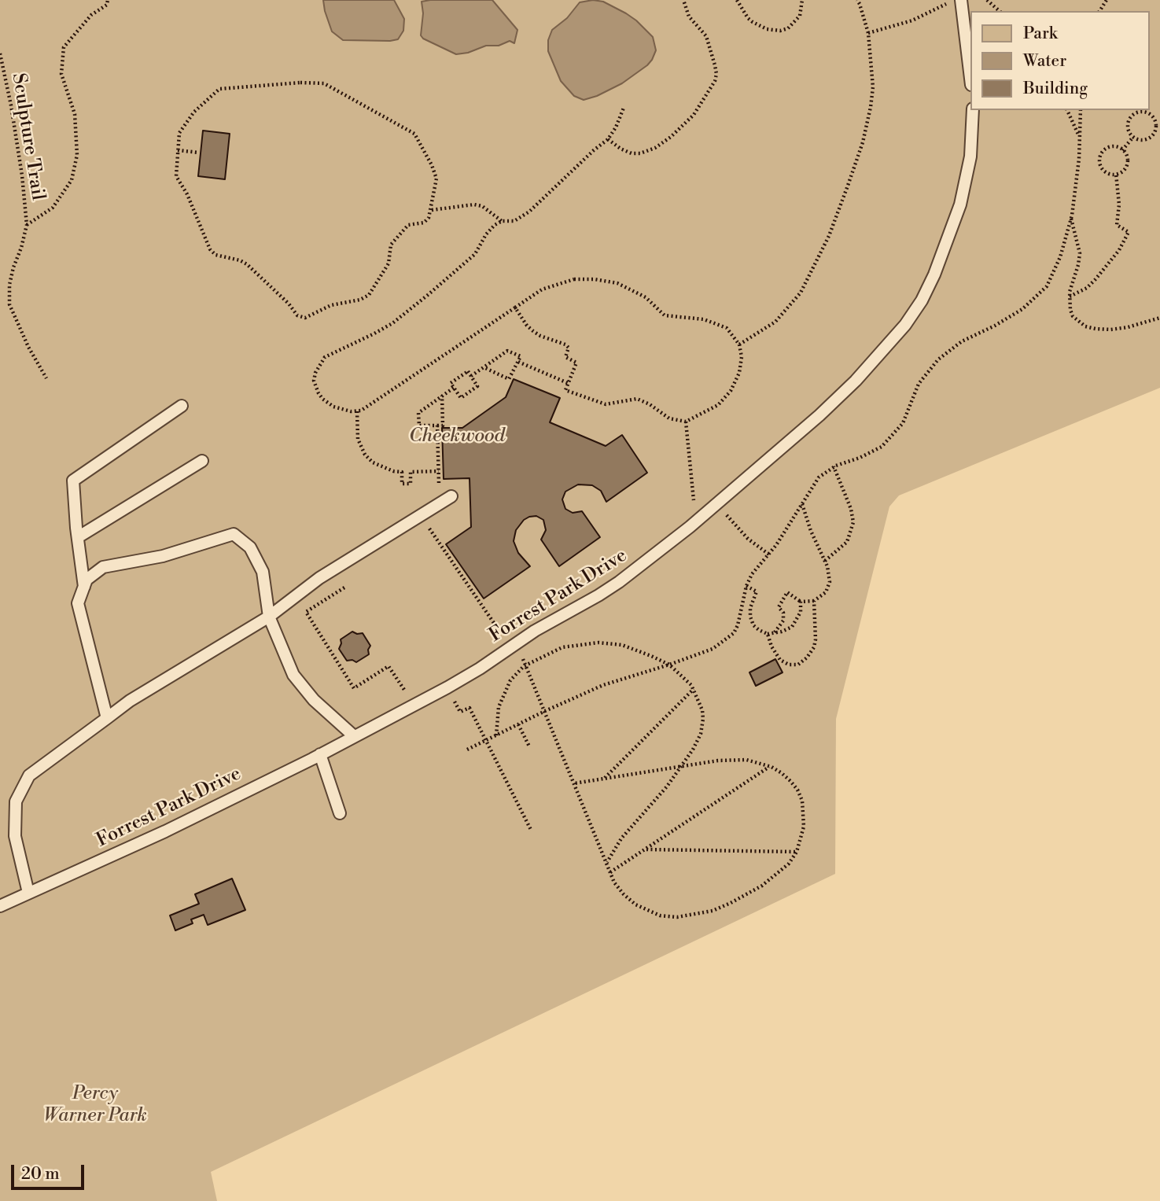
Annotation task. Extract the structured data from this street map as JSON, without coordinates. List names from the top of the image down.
{
  "streets": {
    "lane": ["Forrest Park Drive"],
    "path": ["Sculpture Trail"]
  },
  "parks": ["Cheekwood", "Percy Warner Park"],
  "legend": ["Park", "Water", "Building"],
  "scale_bar": "20 m"
}
